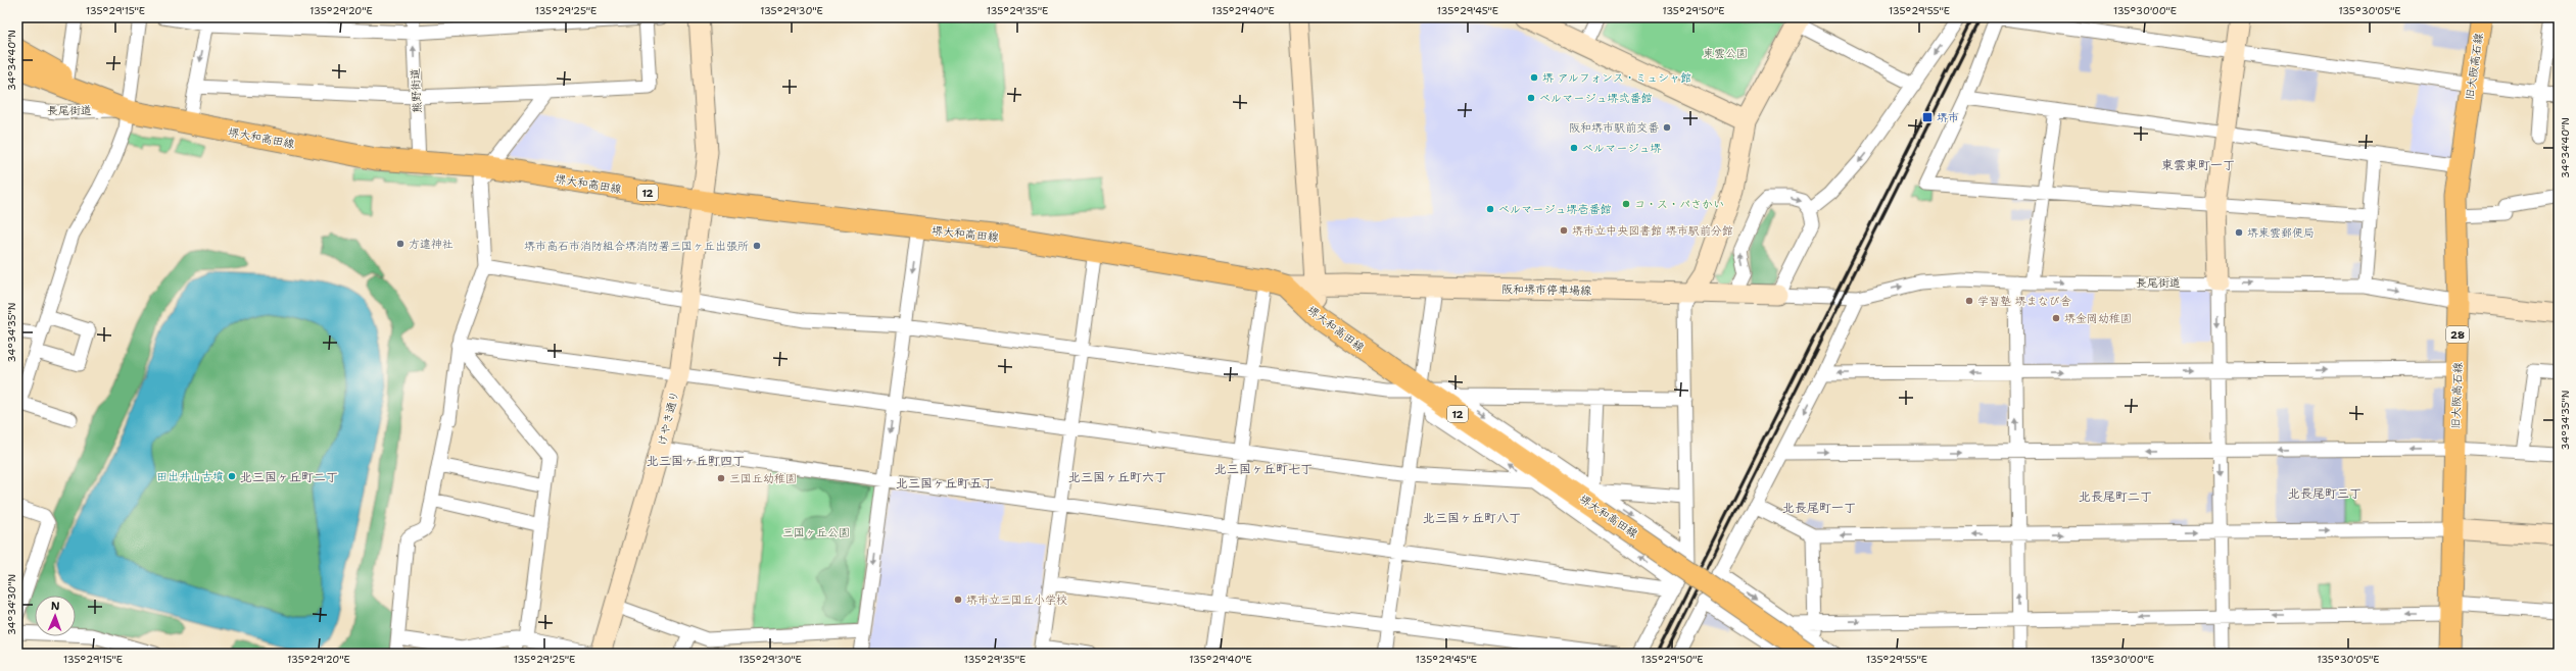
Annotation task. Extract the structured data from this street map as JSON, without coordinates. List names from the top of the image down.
{
  "streets": {
    "main road": [
      "旧大阪高石線",
      "堺大和高田線",
      "12",
      "28"
    ],
    "street": [
      "熊野街道",
      "長尾街道",
      "阪和堺市停車場線",
      "けやき通り"
    ]
  },
  "crossings": [
    ["旧大阪高石線", "長尾街道"],
    ["熊野街道", "堺大和高田線"],
    ["長尾街道", "堺大和高田線"],
    ["長尾街道", "阪和堺市停車場線"],
    ["堺大和高田線", "阪和堺市停車場線"],
    ["堺大和高田線", "けやき通り"]
  ],
  "one_way": ["熊野街道"],
  "districts": [
    "東雲東町一丁",
    "北三国ヶ丘町四丁",
    "北三国ヶ丘町七丁",
    "北三国ヶ丘町二丁",
    "北三国ヶ丘町六丁",
    "北三国ヶ丘町五丁",
    "北長尾町三丁",
    "北長尾町二丁",
    "北長尾町一丁",
    "北三国ヶ丘町八丁"
  ],
  "parks": ["東雲公園", "三国ヶ丘公園"],
  "places": {
    "other": [
      "堺 アルフォンス・ミュシャ館",
      "ベルマージュ堺弐番館",
      "阪和堺市駅前交番",
      "ベルマージュ堺",
      "コ・ス・パさかい",
      "ベルマージュ堺壱番館",
      "堺市立中央図書館 堺市駅前分館",
      "堺東雲郵便局",
      "方違神社",
      "堺市高石市消防組合堺消防署三国ヶ丘出張所",
      "学習塾 堺まなび舎",
      "堺金岡幼稚園",
      "田出井山古墳",
      "三国丘幼稚園",
      "堺市立三国丘小学校"
    ],
    "transit": ["堺市"]
  },
  "north": "top",
  "coordinates": [
    "135°29'15\"E",
    "135°29'20\"E",
    "135°29'25\"E",
    "135°29'30\"E",
    "135°29'35\"E",
    "135°29'40\"E",
    "135°29'45\"E",
    "135°29'50\"E",
    "135°29'55\"E",
    "135°30'00\"E",
    "135°30'05\"E",
    "34°34'40\"N",
    "34°34'35\"N",
    "34°34'30\"N"
  ]
}
